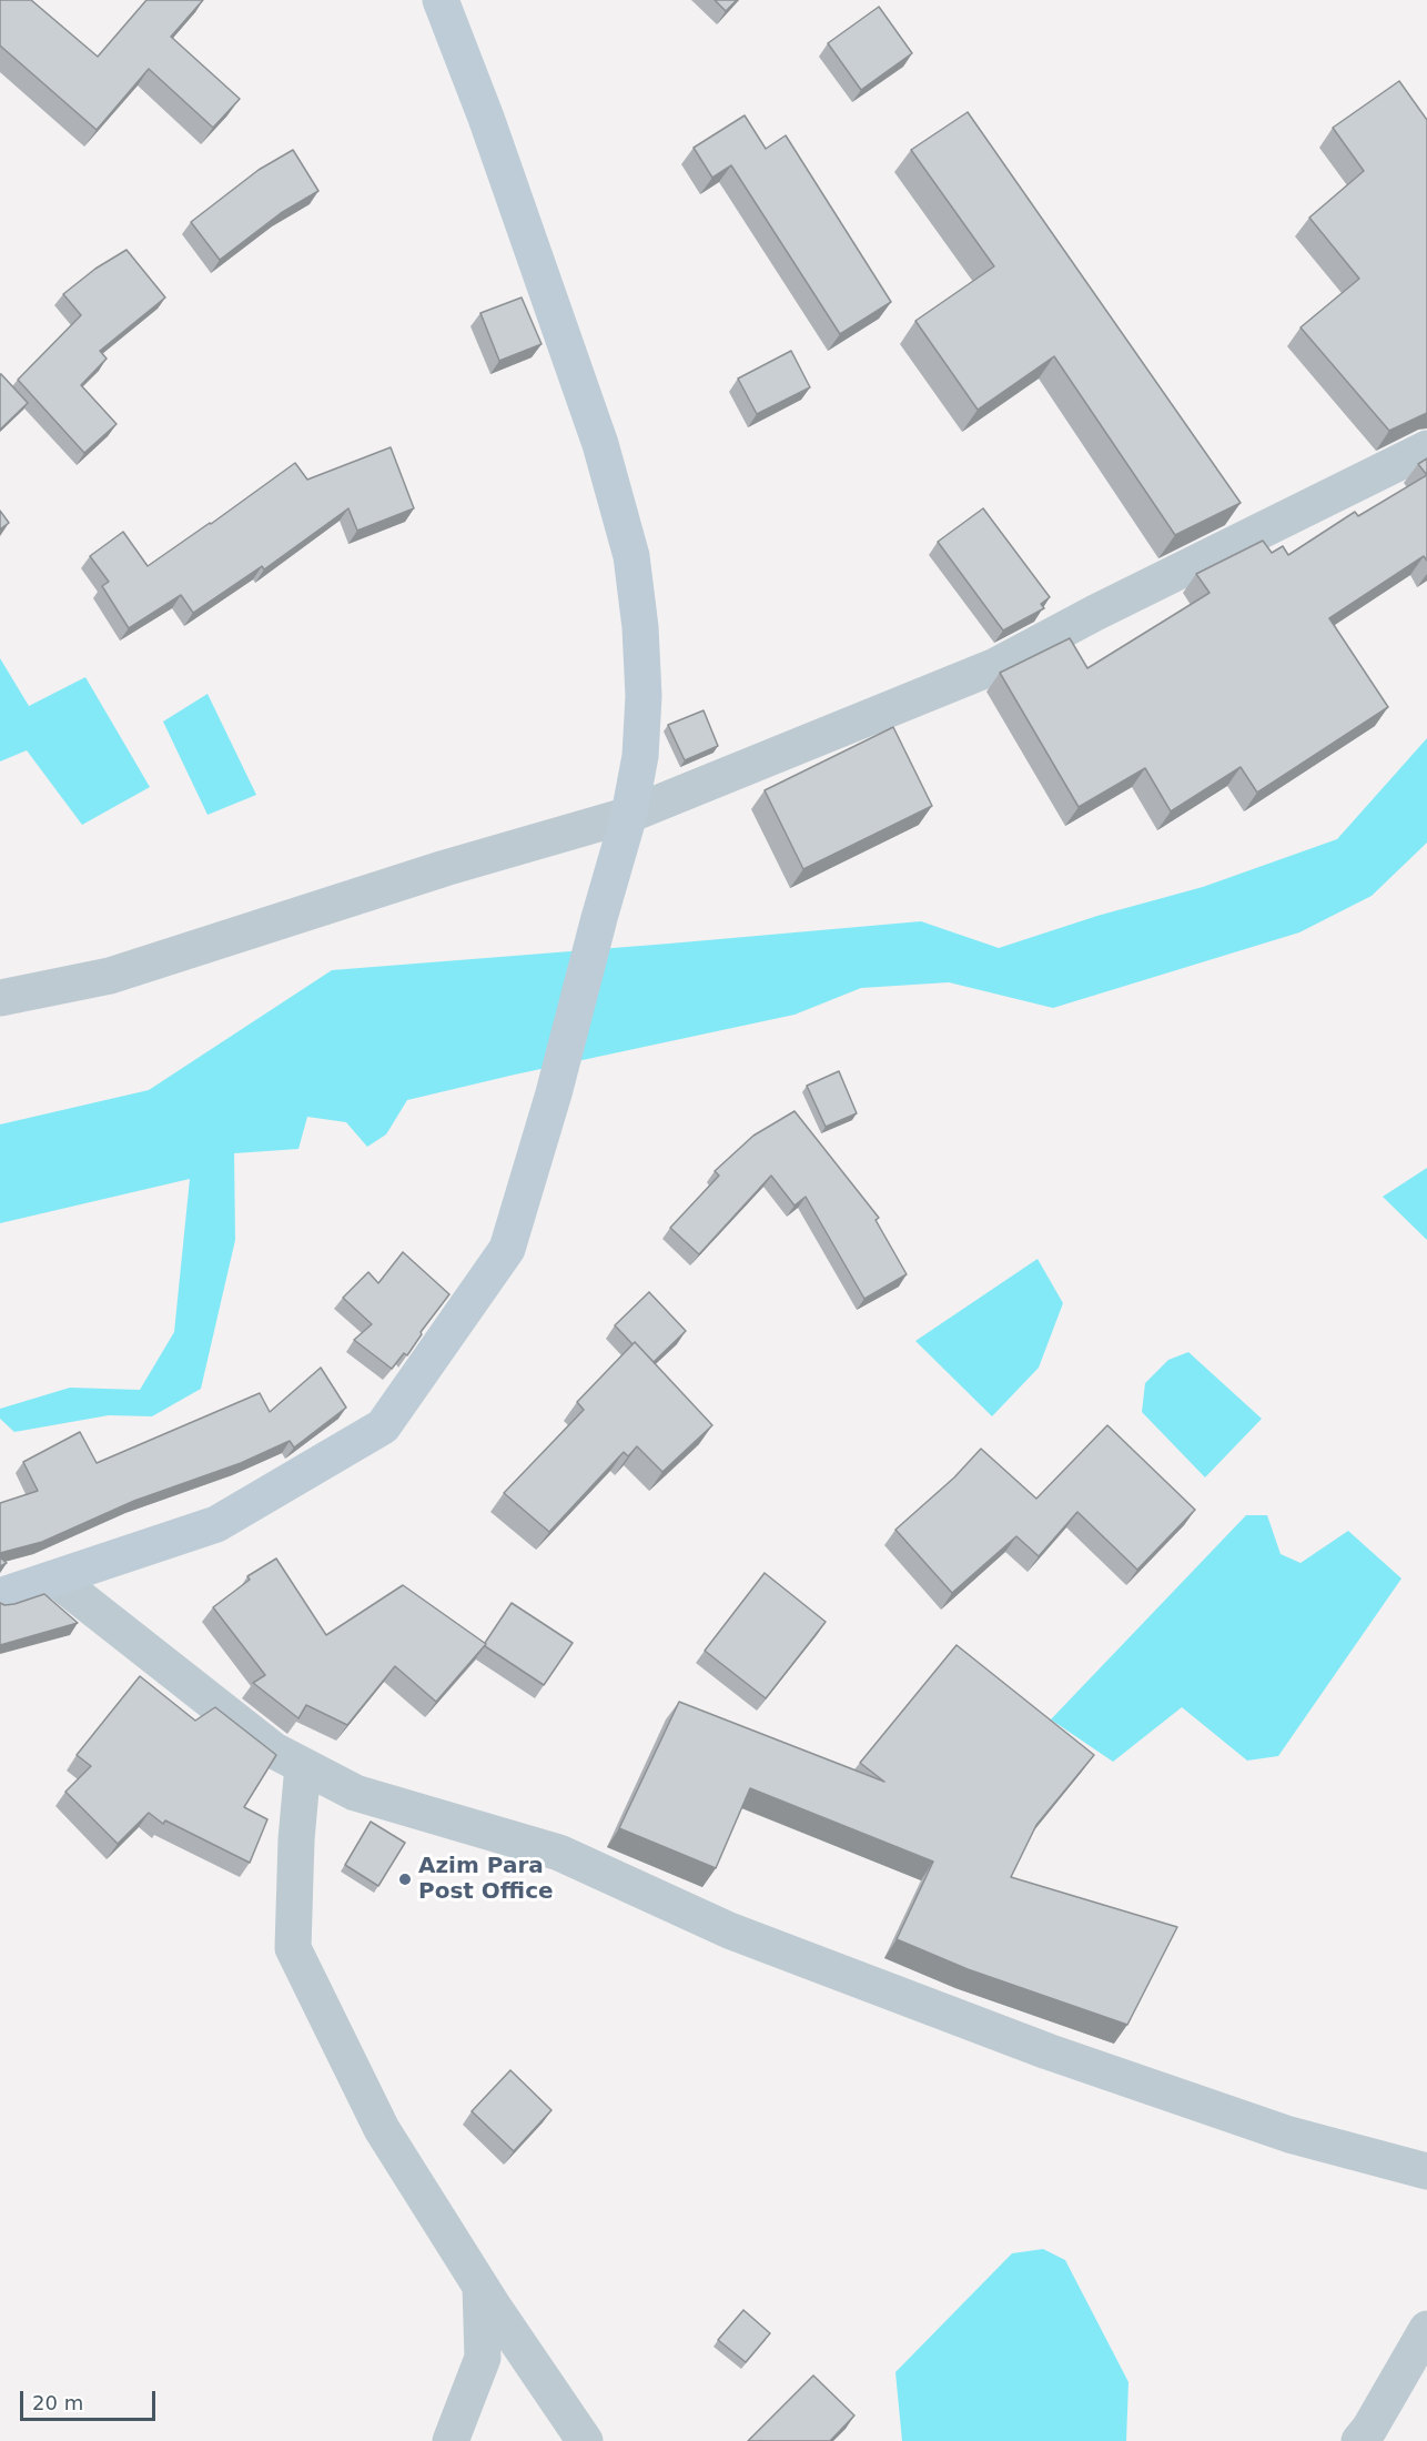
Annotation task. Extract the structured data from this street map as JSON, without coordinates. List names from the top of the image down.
{
  "places": ["Azim Para Post Office"],
  "scale_bar": "20 m"
}
